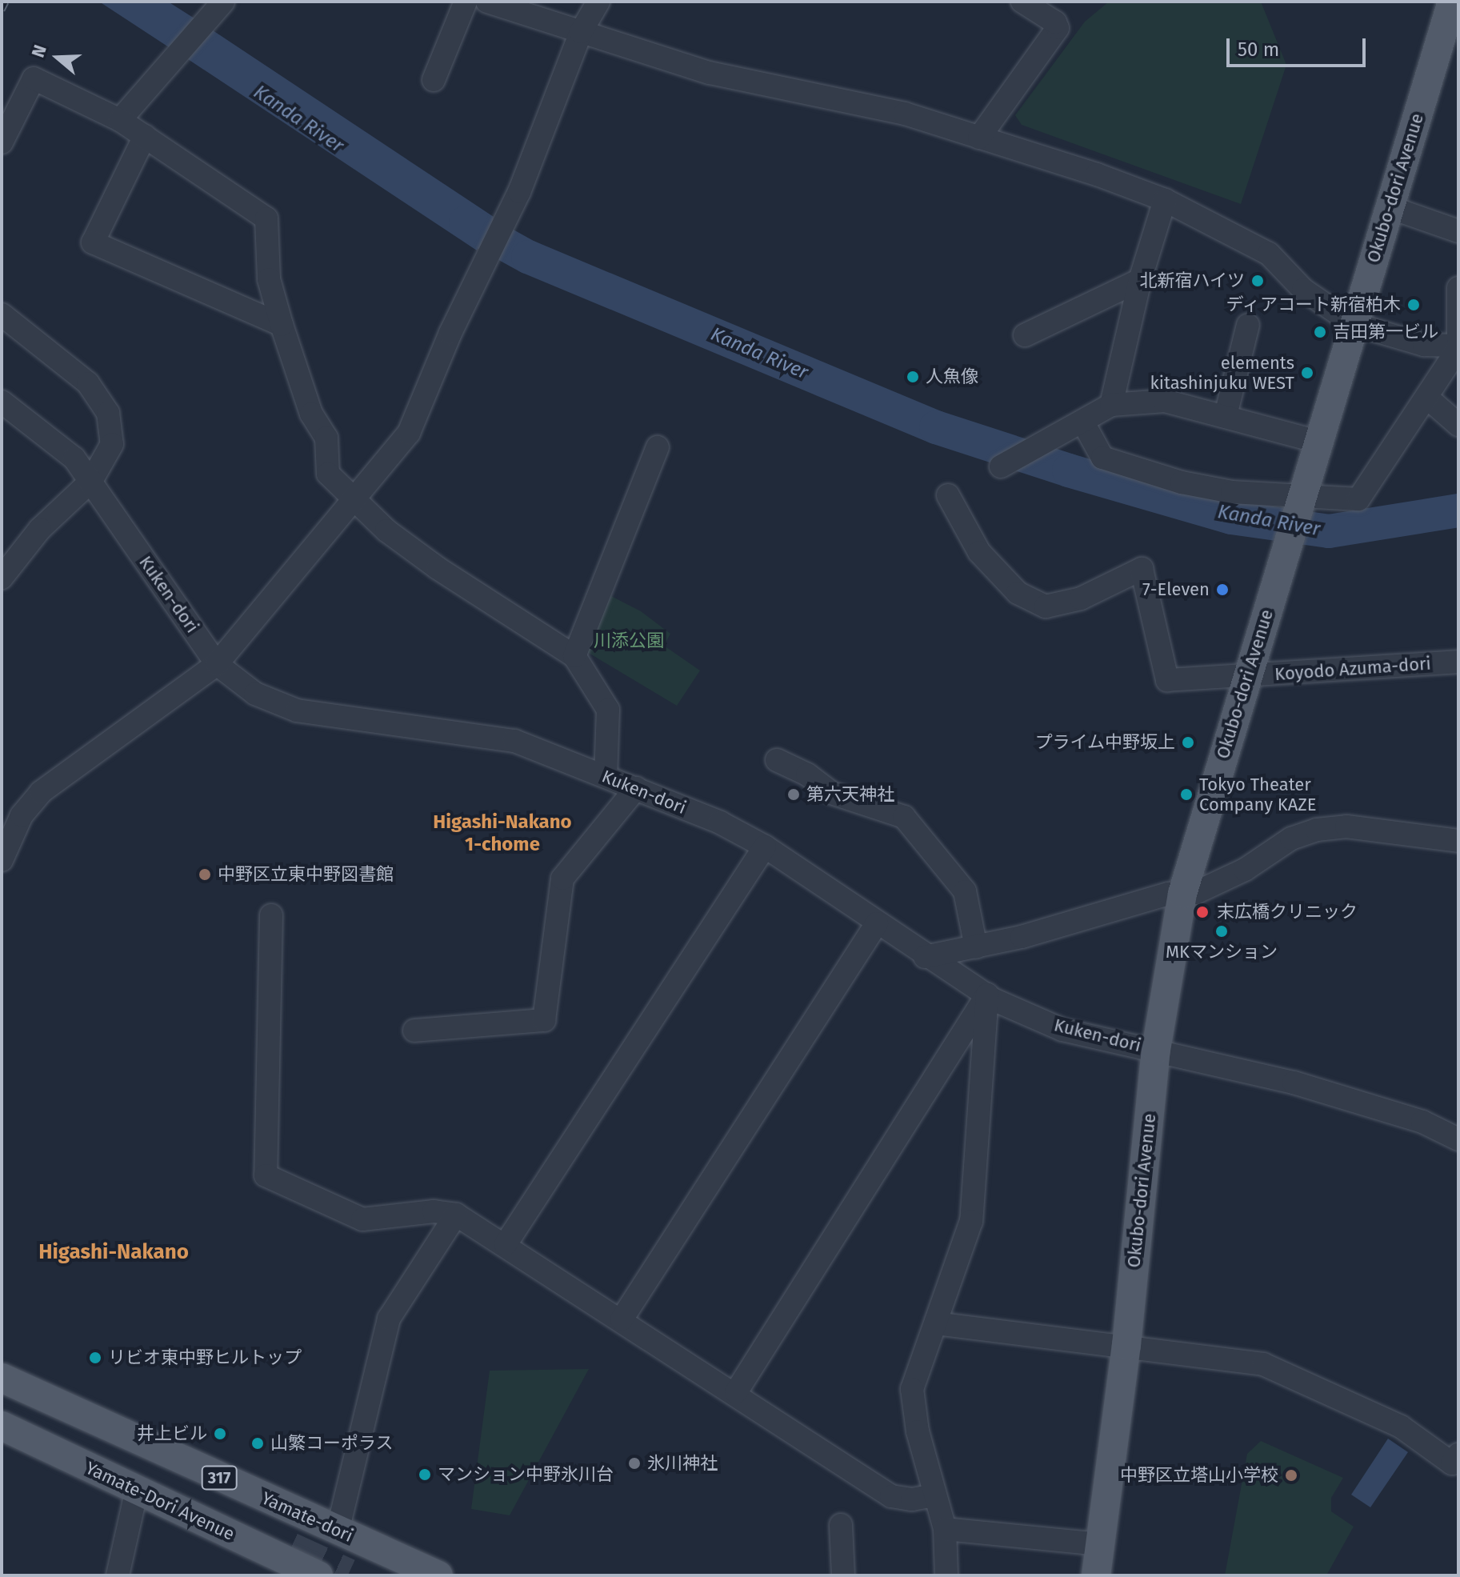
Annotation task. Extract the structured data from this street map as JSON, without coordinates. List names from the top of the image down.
{
  "streets": {
    "main road": [
      "Okubo-dori Avenue",
      "317",
      "Yamate-Dori Avenue",
      "Yamate-dori"
    ],
    "street": ["Kuken-dori", "Koyodo Azuma-dori"]
  },
  "crossings": [
    ["Okubo-dori Avenue", "Kuken-dori"],
    ["Okubo-dori Avenue", "Koyodo Azuma-dori"]
  ],
  "districts": ["Higashi-Nakano 1-chome", "Higashi-Nakano"],
  "water": ["Kanda River"],
  "parks": ["川添公園"],
  "places": [
    "北新宿ハイツ",
    "ディアコート新宿柏木",
    "吉田第一ビル",
    "elements kitashinjuku WEST",
    "人魚像",
    "7-Eleven",
    "プライム中野坂上",
    "第六天神社",
    "Tokyo Theater Company KAZE",
    "中野区立東中野図書館",
    "末広橋クリニック",
    "MKマンション",
    "リビオ東中野ヒルトップ",
    "井上ビル",
    "山繁コーポラス",
    "氷川神社",
    "マンション中野氷川台",
    "中野区立塔山小学校"
  ],
  "scale_bar": "50 m",
  "north": "left"
}
